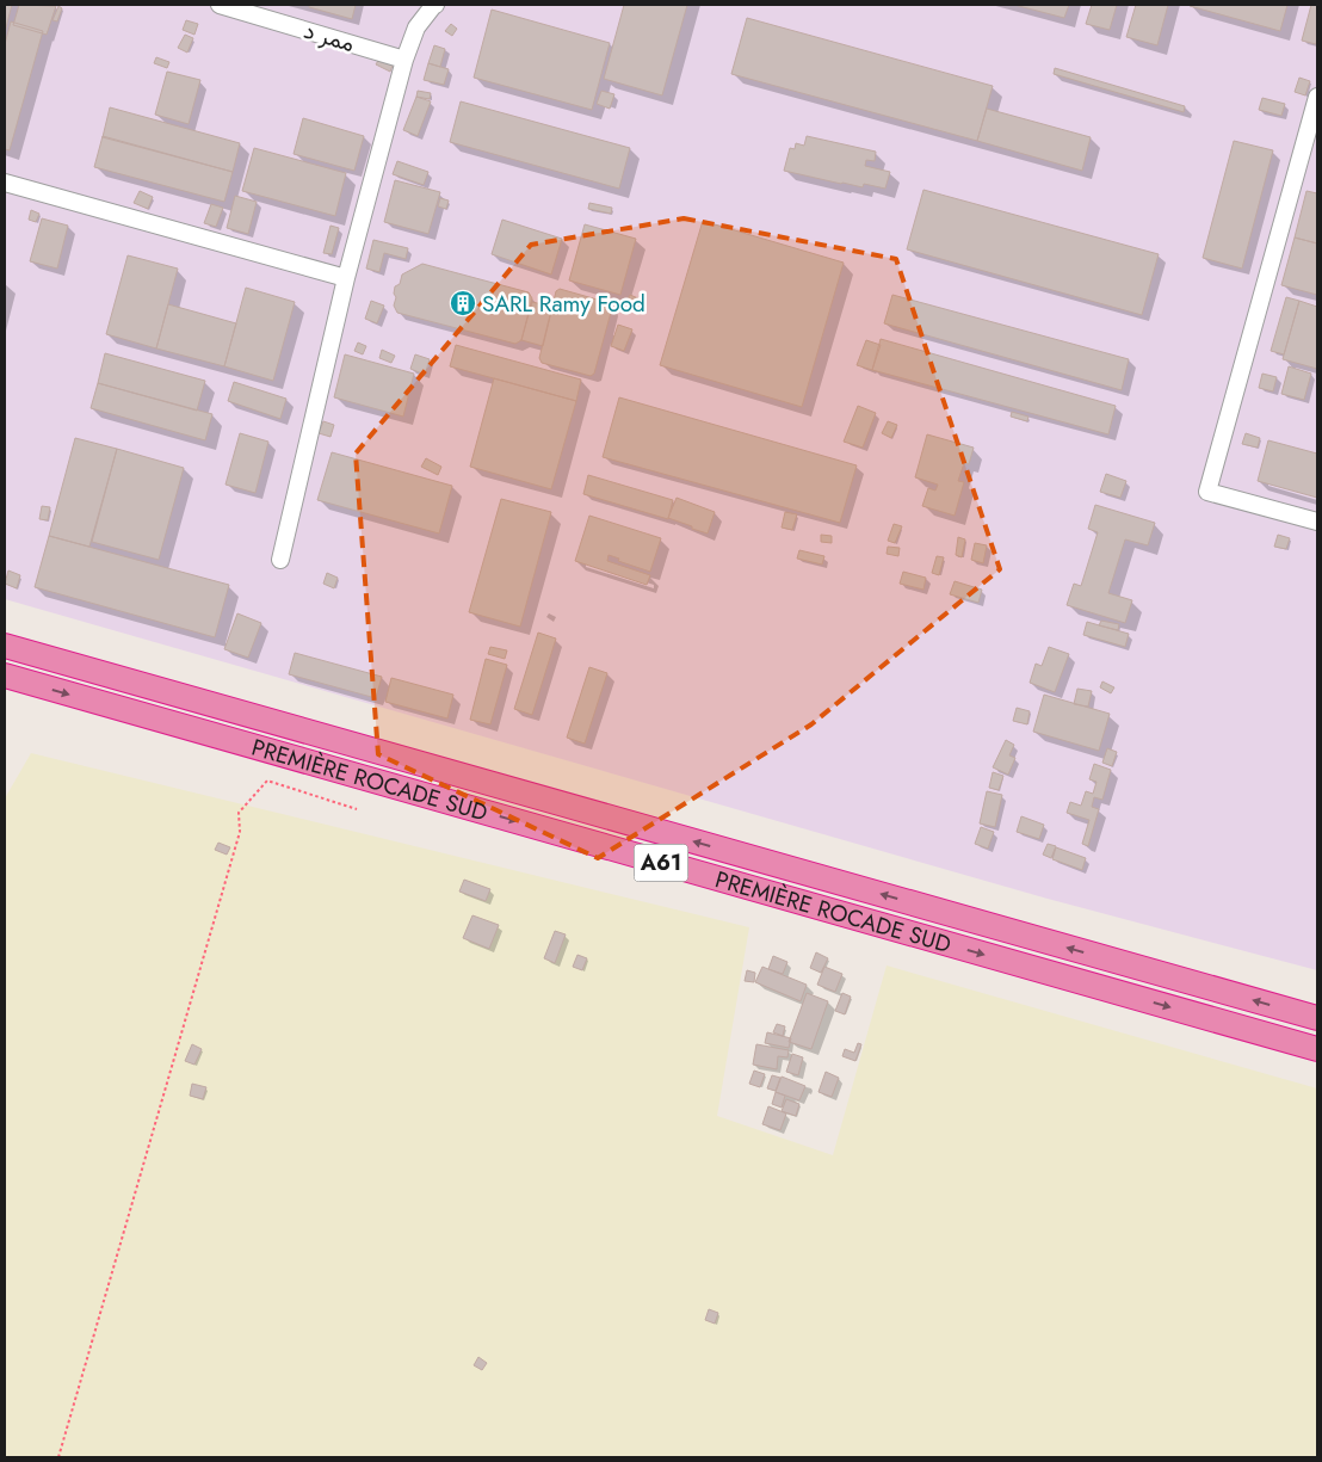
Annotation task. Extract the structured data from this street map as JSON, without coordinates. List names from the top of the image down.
{
  "streets": {
    "highway": ["PREMIÈRE ROCADE SUD", "A61"],
    "street": ["ممر د"]
  },
  "places": {
    "building": ["SARL Ramy Food"]
  }
}
